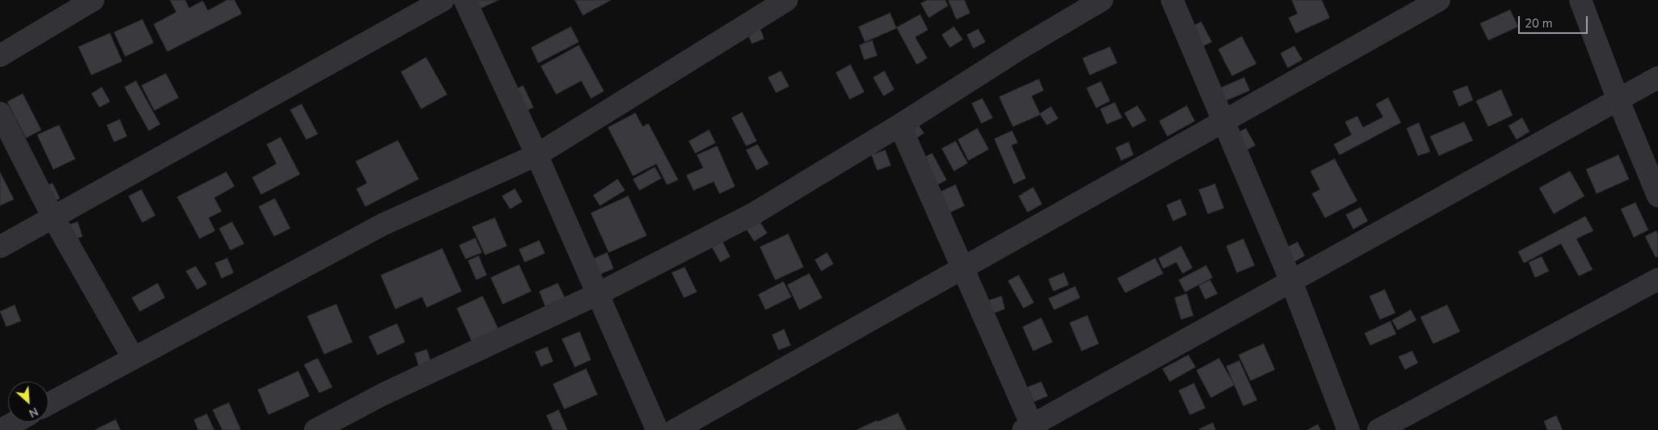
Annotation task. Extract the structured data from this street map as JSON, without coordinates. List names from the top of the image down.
{
  "scale_bar": "20 m",
  "north": "bottom right"
}
